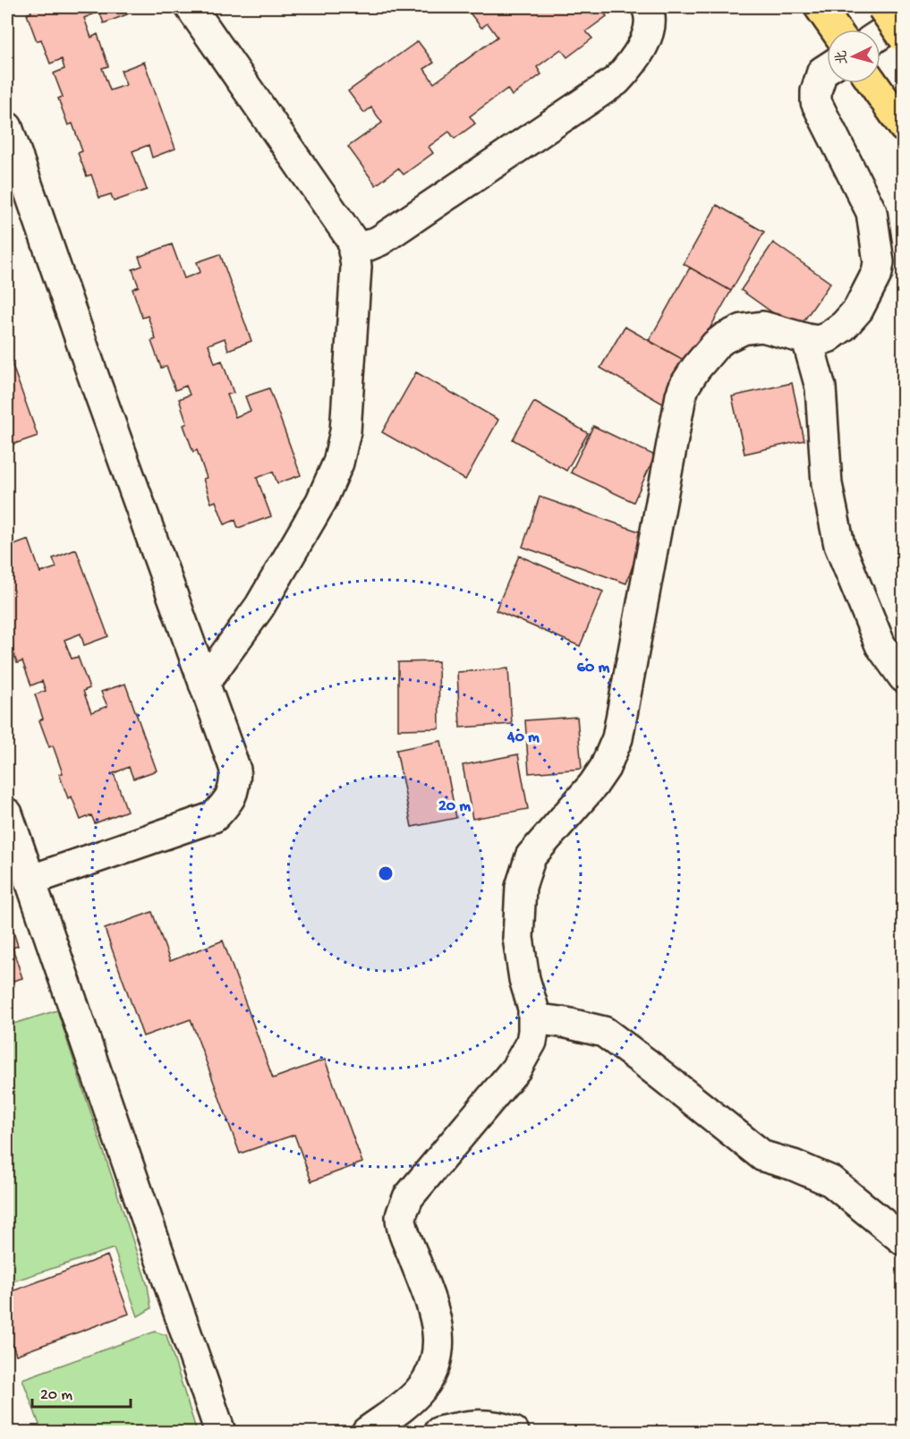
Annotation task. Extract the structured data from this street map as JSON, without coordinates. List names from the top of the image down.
{
  "scale_bar": "20 m",
  "north": "left",
  "rings": ["60 m", "40 m", "20 m"]
}
